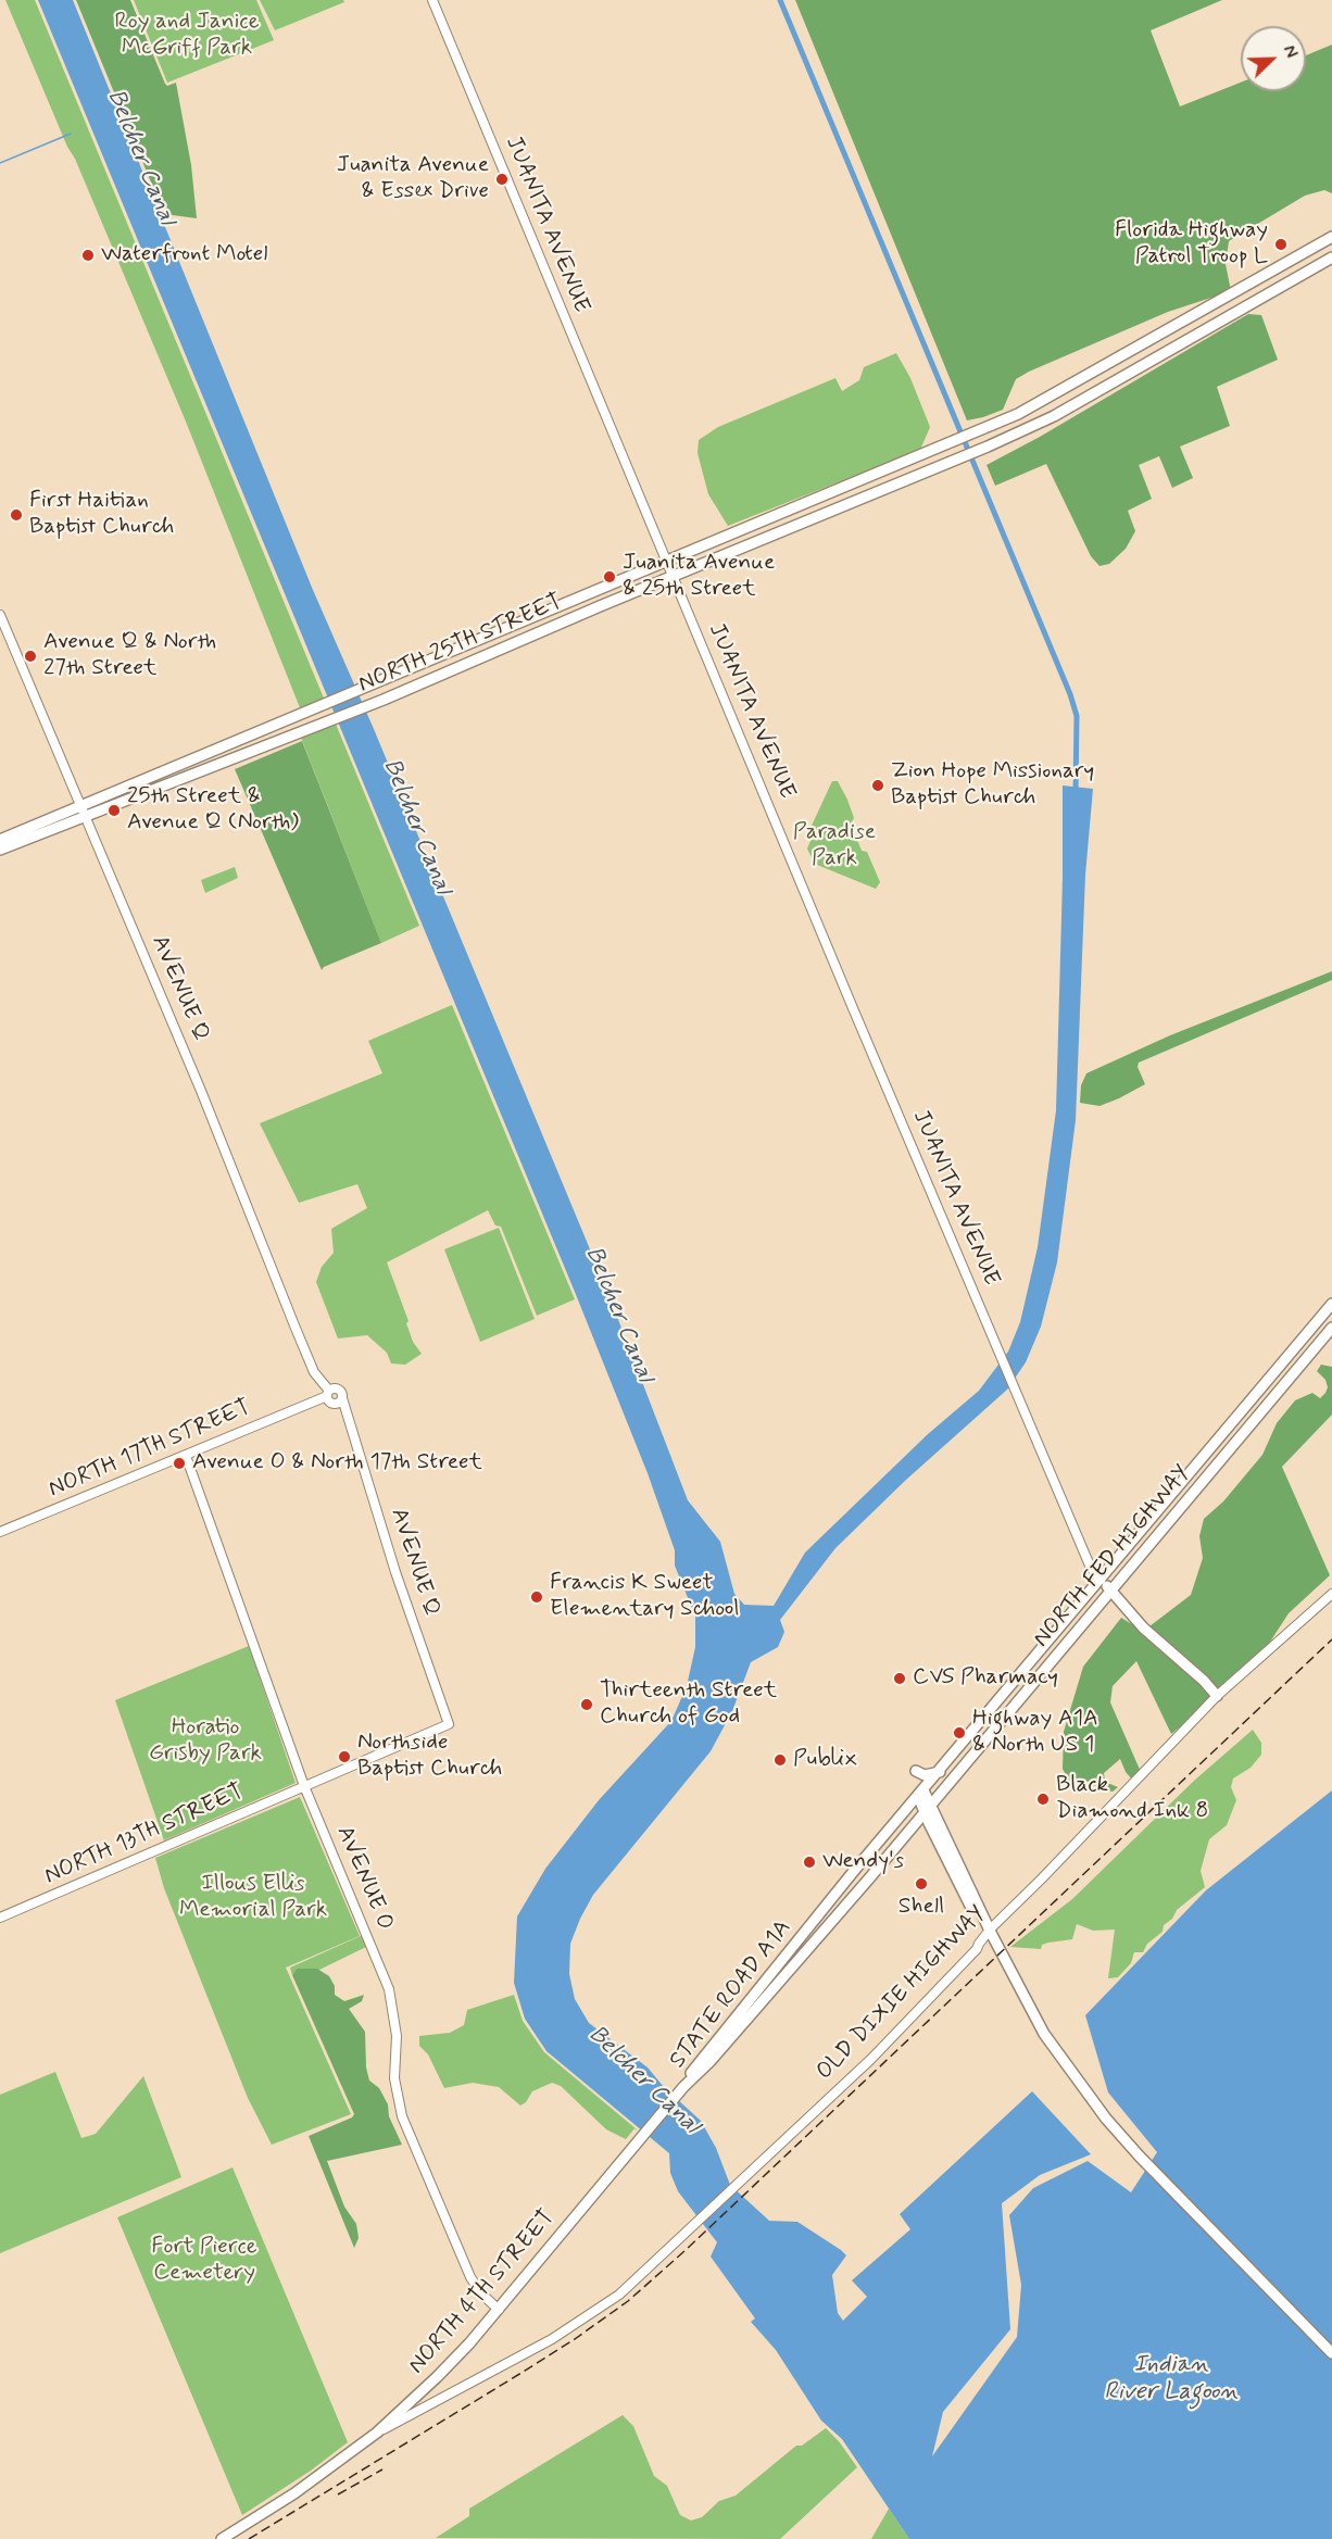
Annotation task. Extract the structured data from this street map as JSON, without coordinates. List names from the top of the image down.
{
  "streets": {
    "main road": [
      "NORTH 25TH STREET",
      "NORTH FED HIGHWAY",
      "STATE ROAD A1A",
      "NORTH 4TH STREET"
    ],
    "street": [
      "JUANITA AVENUE",
      "AVENUE Q",
      "NORTH 17TH STREET",
      "NORTH 13TH STREET",
      "AVENUE O",
      "OLD DIXIE HIGHWAY"
    ]
  },
  "crossings": [
    ["JUANITA AVENUE", "NORTH 25TH STREET"],
    ["JUANITA AVENUE", "NORTH FED HIGHWAY"],
    ["NORTH 25TH STREET", "AVENUE Q"],
    ["AVENUE Q", "NORTH 17TH STREET"],
    ["AVENUE Q", "NORTH 13TH STREET"],
    ["NORTH 17TH STREET", "AVENUE O"],
    ["NORTH FED HIGHWAY", "STATE ROAD A1A"],
    ["NORTH 13TH STREET", "AVENUE O"],
    ["AVENUE O", "NORTH 4TH STREET"],
    ["OLD DIXIE HIGHWAY", "NORTH 4TH STREET"],
    ["STATE ROAD A1A", "NORTH 4TH STREET"]
  ],
  "water": ["Belcher Canal", "Indian River Lagoon"],
  "parks": [
    "Roy and Janice McGriff Park",
    "Paradise Park",
    "Horatio Grisby Park",
    "Illous Ellis Memorial Park",
    "Fort Pierce Cemetery"
  ],
  "places": [
    "Juanita Avenue & Essex Drive",
    "Florida Highway Patrol Troop L",
    "Waterfront Motel",
    "First Haitian Baptist Church",
    "Juanita Avenue & 25th Street",
    "Avenue Q & North 27th Street",
    "Zion Hope Missionary Baptist Church",
    "25th Street & Avenue Q (North)",
    "Avenue O & North 17th Street",
    "Francis K Sweet Elementary School",
    "CVS Pharmacy",
    "Thirteenth Street Church of God",
    "Highway A1A & North US 1",
    "Northside Baptist Church",
    "Publix",
    "Black Diamond Ink 8",
    "Wendy's",
    "Shell"
  ],
  "north": "top right"
}
